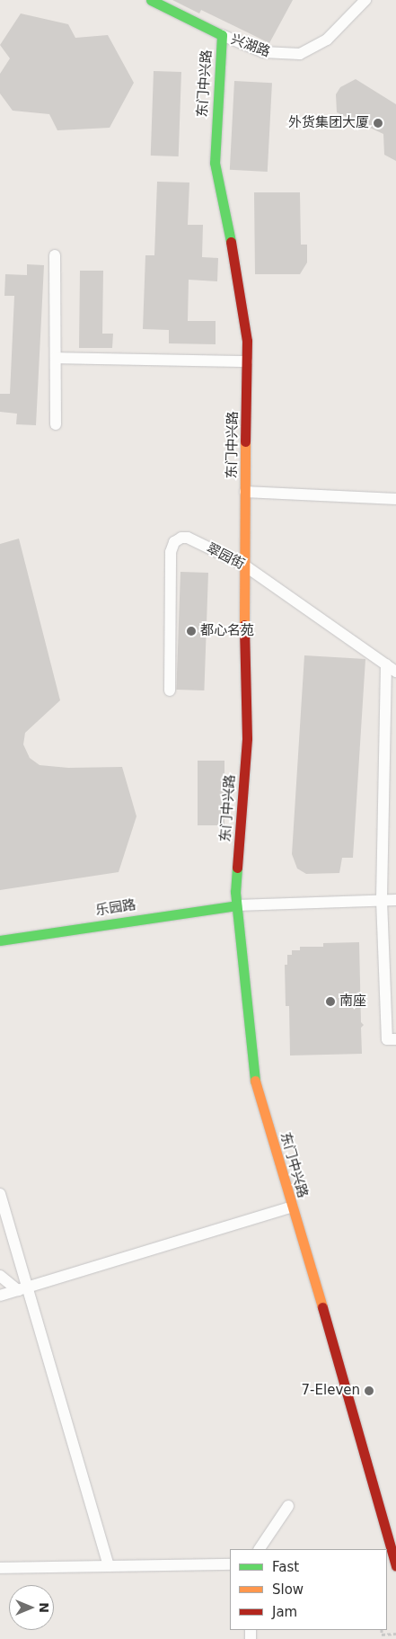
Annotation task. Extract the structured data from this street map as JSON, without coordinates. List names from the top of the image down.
{
  "streets": {
    "street": [
      "兴湖路",
      "东门中兴路",
      "翠园街",
      "乐园路"
    ]
  },
  "crossings": [
    ["兴湖路", "东门中兴路"],
    ["东门中兴路", "翠园街"],
    ["东门中兴路", "乐园路"]
  ],
  "places": [
    "外货集团大厦",
    "都心名苑",
    "南座",
    "7-Eleven"
  ],
  "legend": ["Fast", "Slow", "Jam"],
  "north": "right"
}
